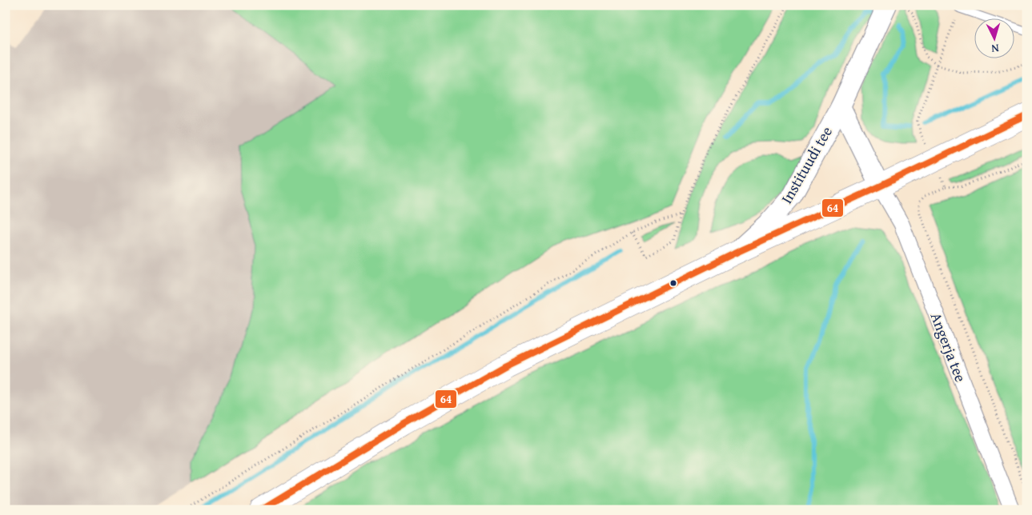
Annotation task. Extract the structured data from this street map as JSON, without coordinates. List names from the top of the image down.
{
  "streets": {
    "street": ["Instituudi tee", "Angerja tee"]
  },
  "crossings": [
    ["Instituudi tee", "Angerja tee"]
  ],
  "lines": ["transit line 64"],
  "north": "bottom"
}
